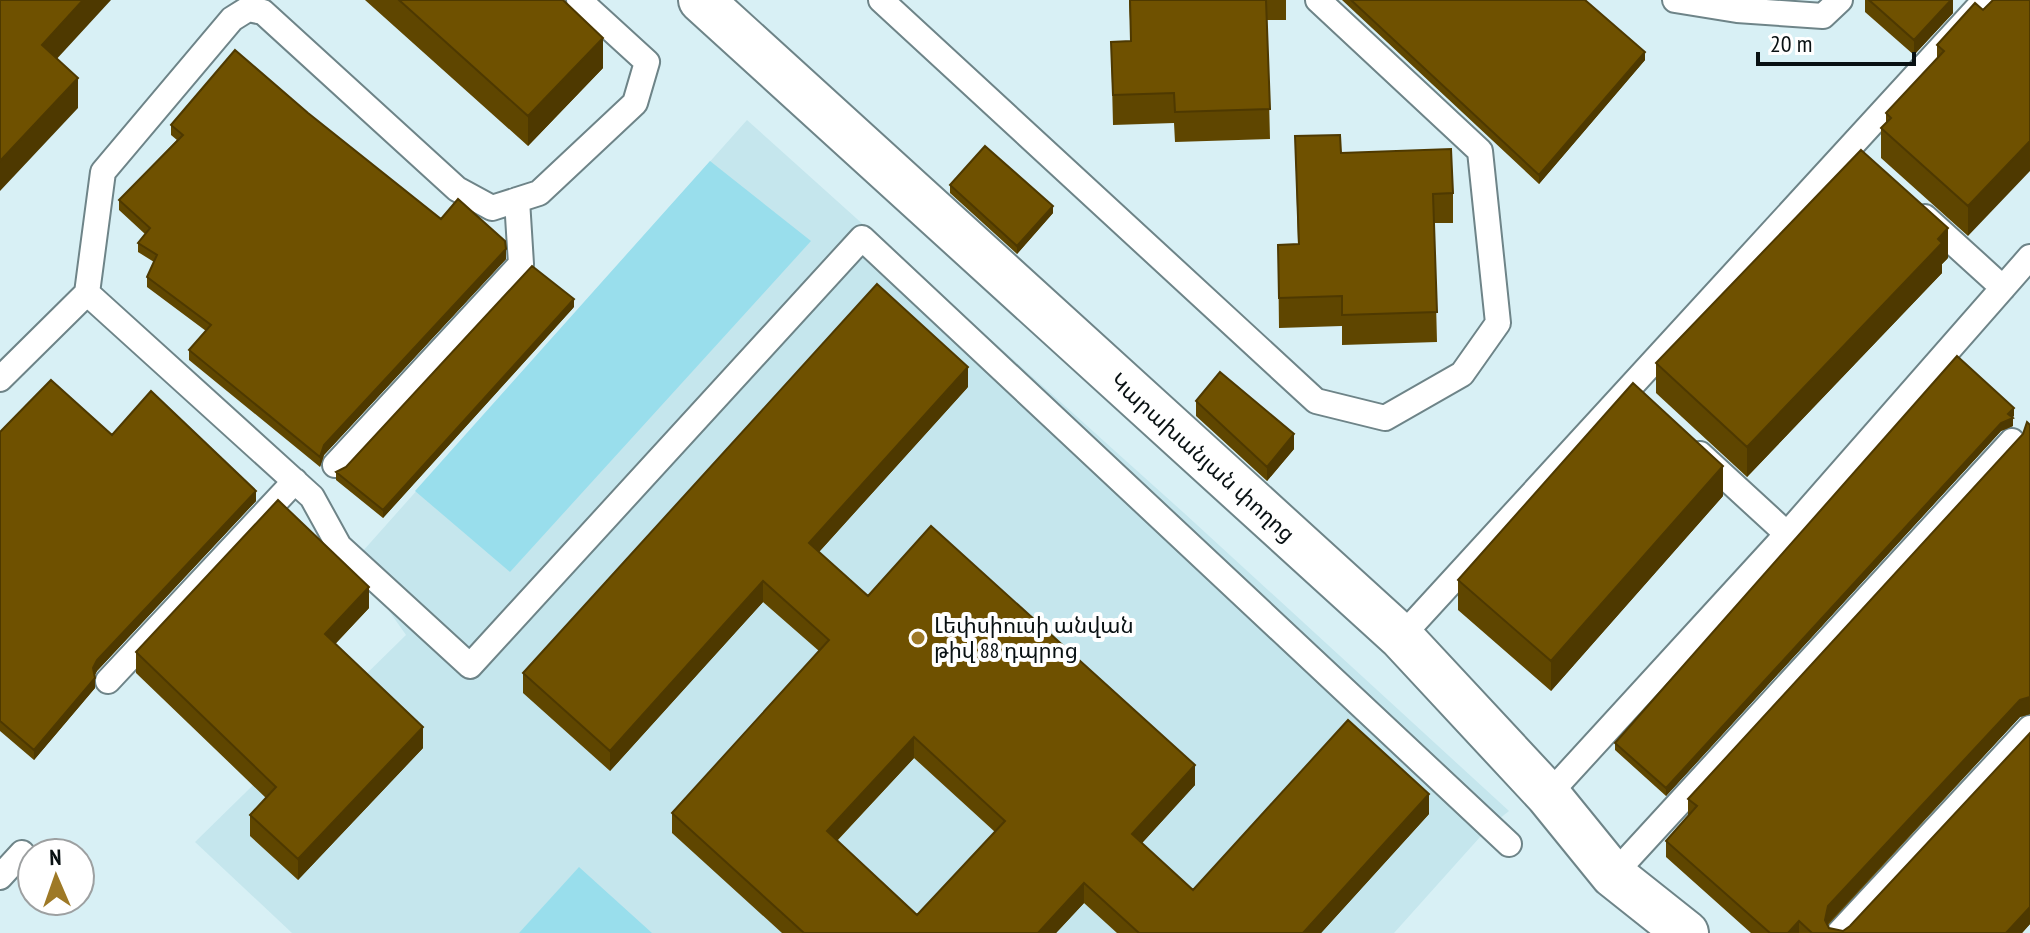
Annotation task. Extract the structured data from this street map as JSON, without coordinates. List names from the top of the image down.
{
  "streets": {
    "street": ["Կարախանյան փողոց"]
  },
  "places": ["Լեփսիուսի անվան թիվ 88 դպրոց"],
  "scale_bar": "20 m",
  "north": "top"
}
